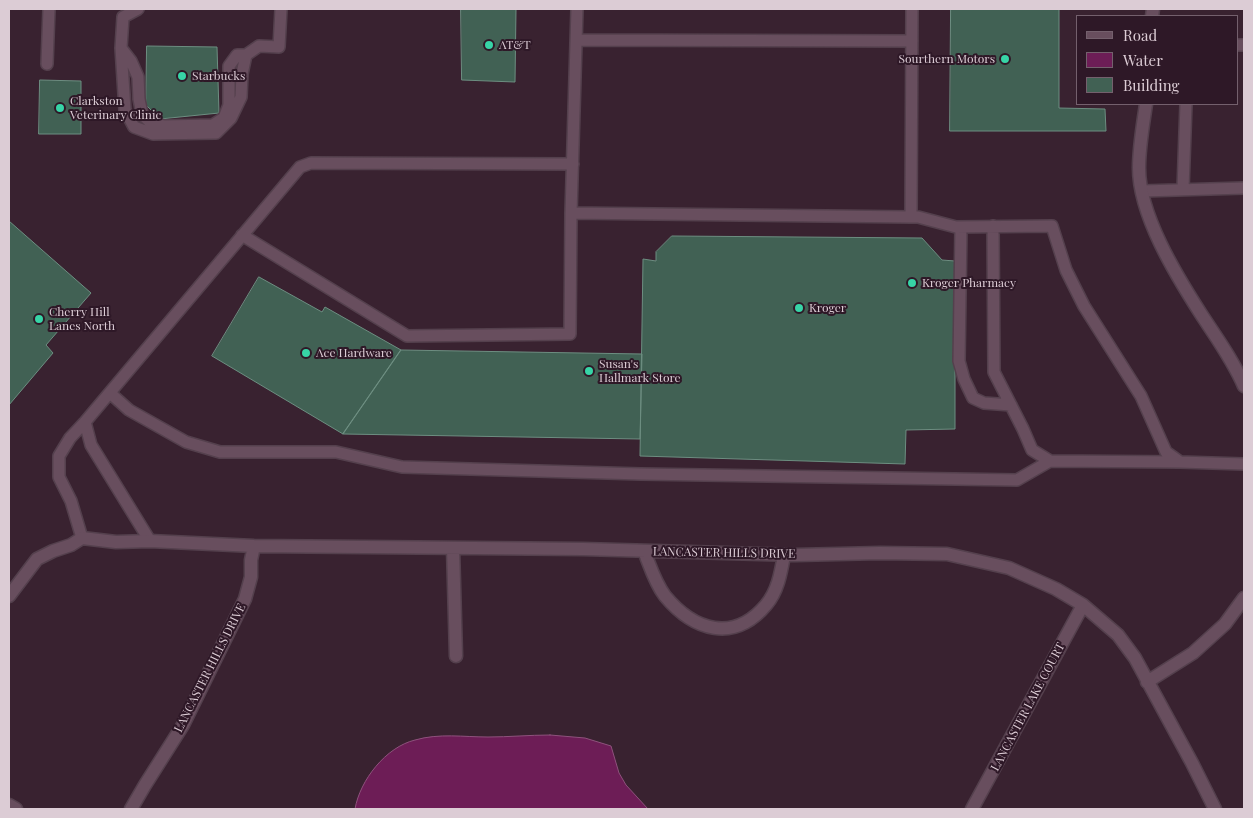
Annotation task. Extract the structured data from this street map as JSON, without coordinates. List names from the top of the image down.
{
  "streets": {
    "street": ["LANCASTER HILLS DRIVE", "LANCASTER LAKE COURT"]
  },
  "crossings": [
    ["LANCASTER HILLS DRIVE", "LANCASTER LAKE COURT"]
  ],
  "places": [
    "AT&T",
    "Sourthern Motors",
    "Starbucks",
    "Clarkston Veterinary Clinic",
    "Kroger Pharmacy",
    "Kroger",
    "Cherry Hill Lanes North",
    "Ace Hardware",
    "Susan's Hallmark Store"
  ],
  "legend": ["Road", "Water", "Building"]
}
